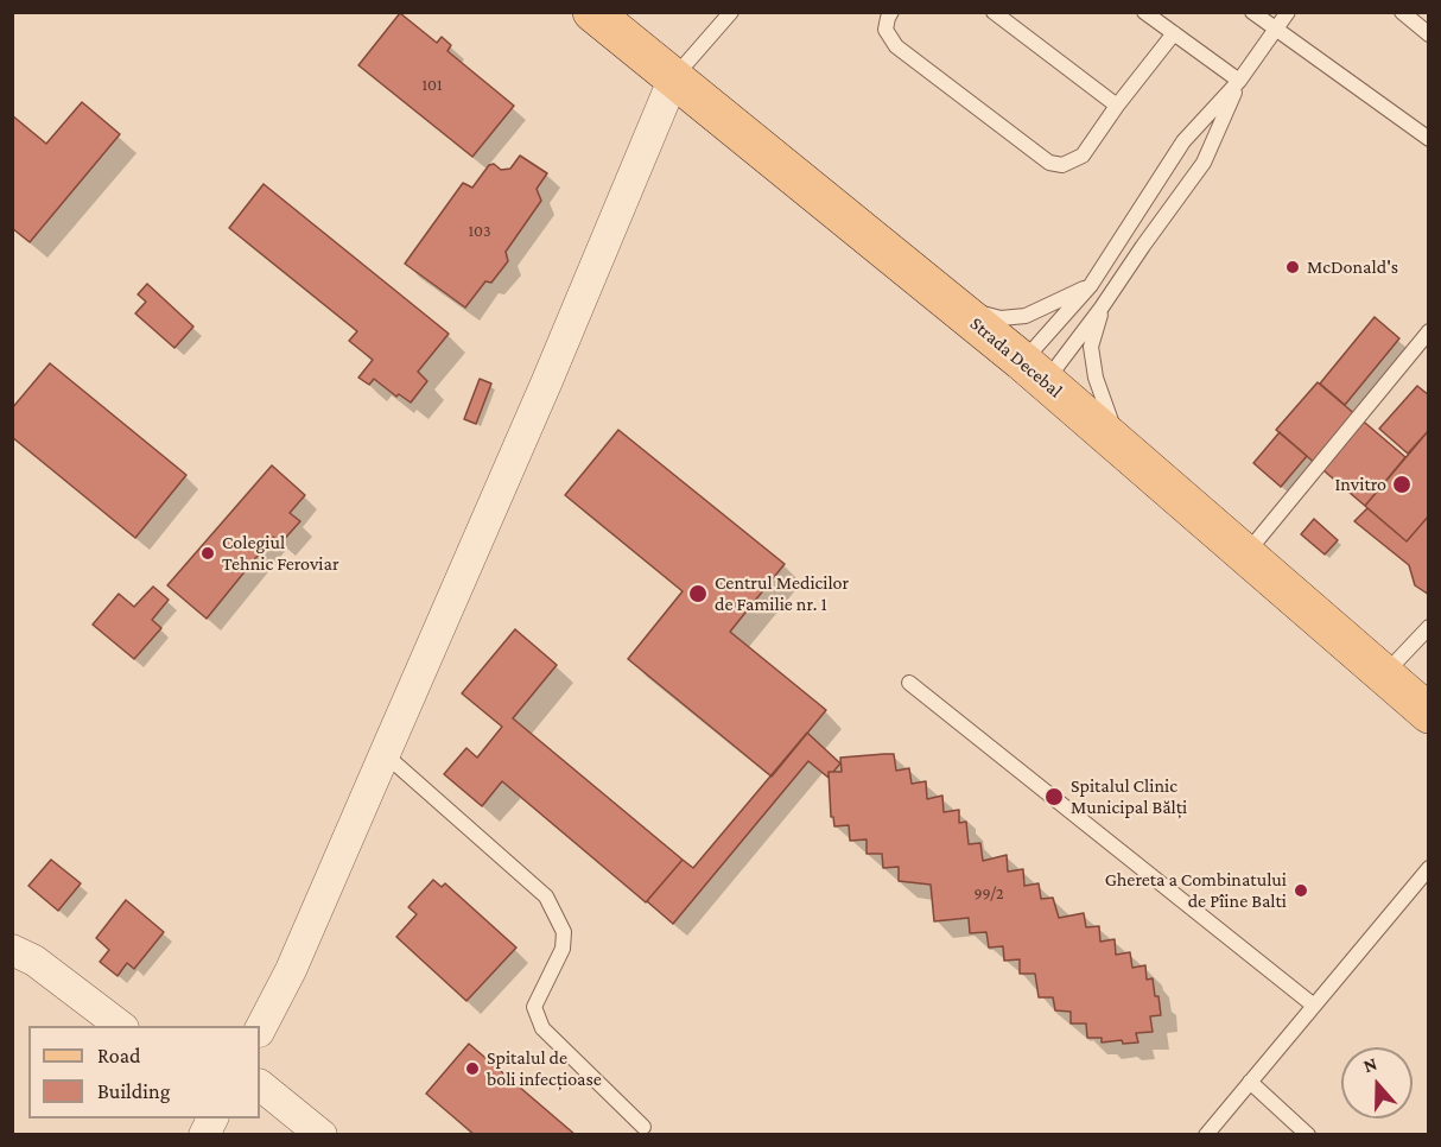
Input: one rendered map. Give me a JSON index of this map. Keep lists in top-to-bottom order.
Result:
{
  "streets": {
    "main road": ["Strada Decebal"]
  },
  "places": [
    "McDonald's",
    "Invitro",
    "Colegiul Tehnic Feroviar",
    "Centrul Medicilor de Familie nr. 1",
    "Spitalul Clinic Municipal Bălți",
    "Ghereta a Combinatului de Pîine Balti",
    "Spitalul de boli infecțioase"
  ],
  "house_numbers": ["101", "103", "99/2"],
  "legend": ["Road", "Building"],
  "north": "top"
}
